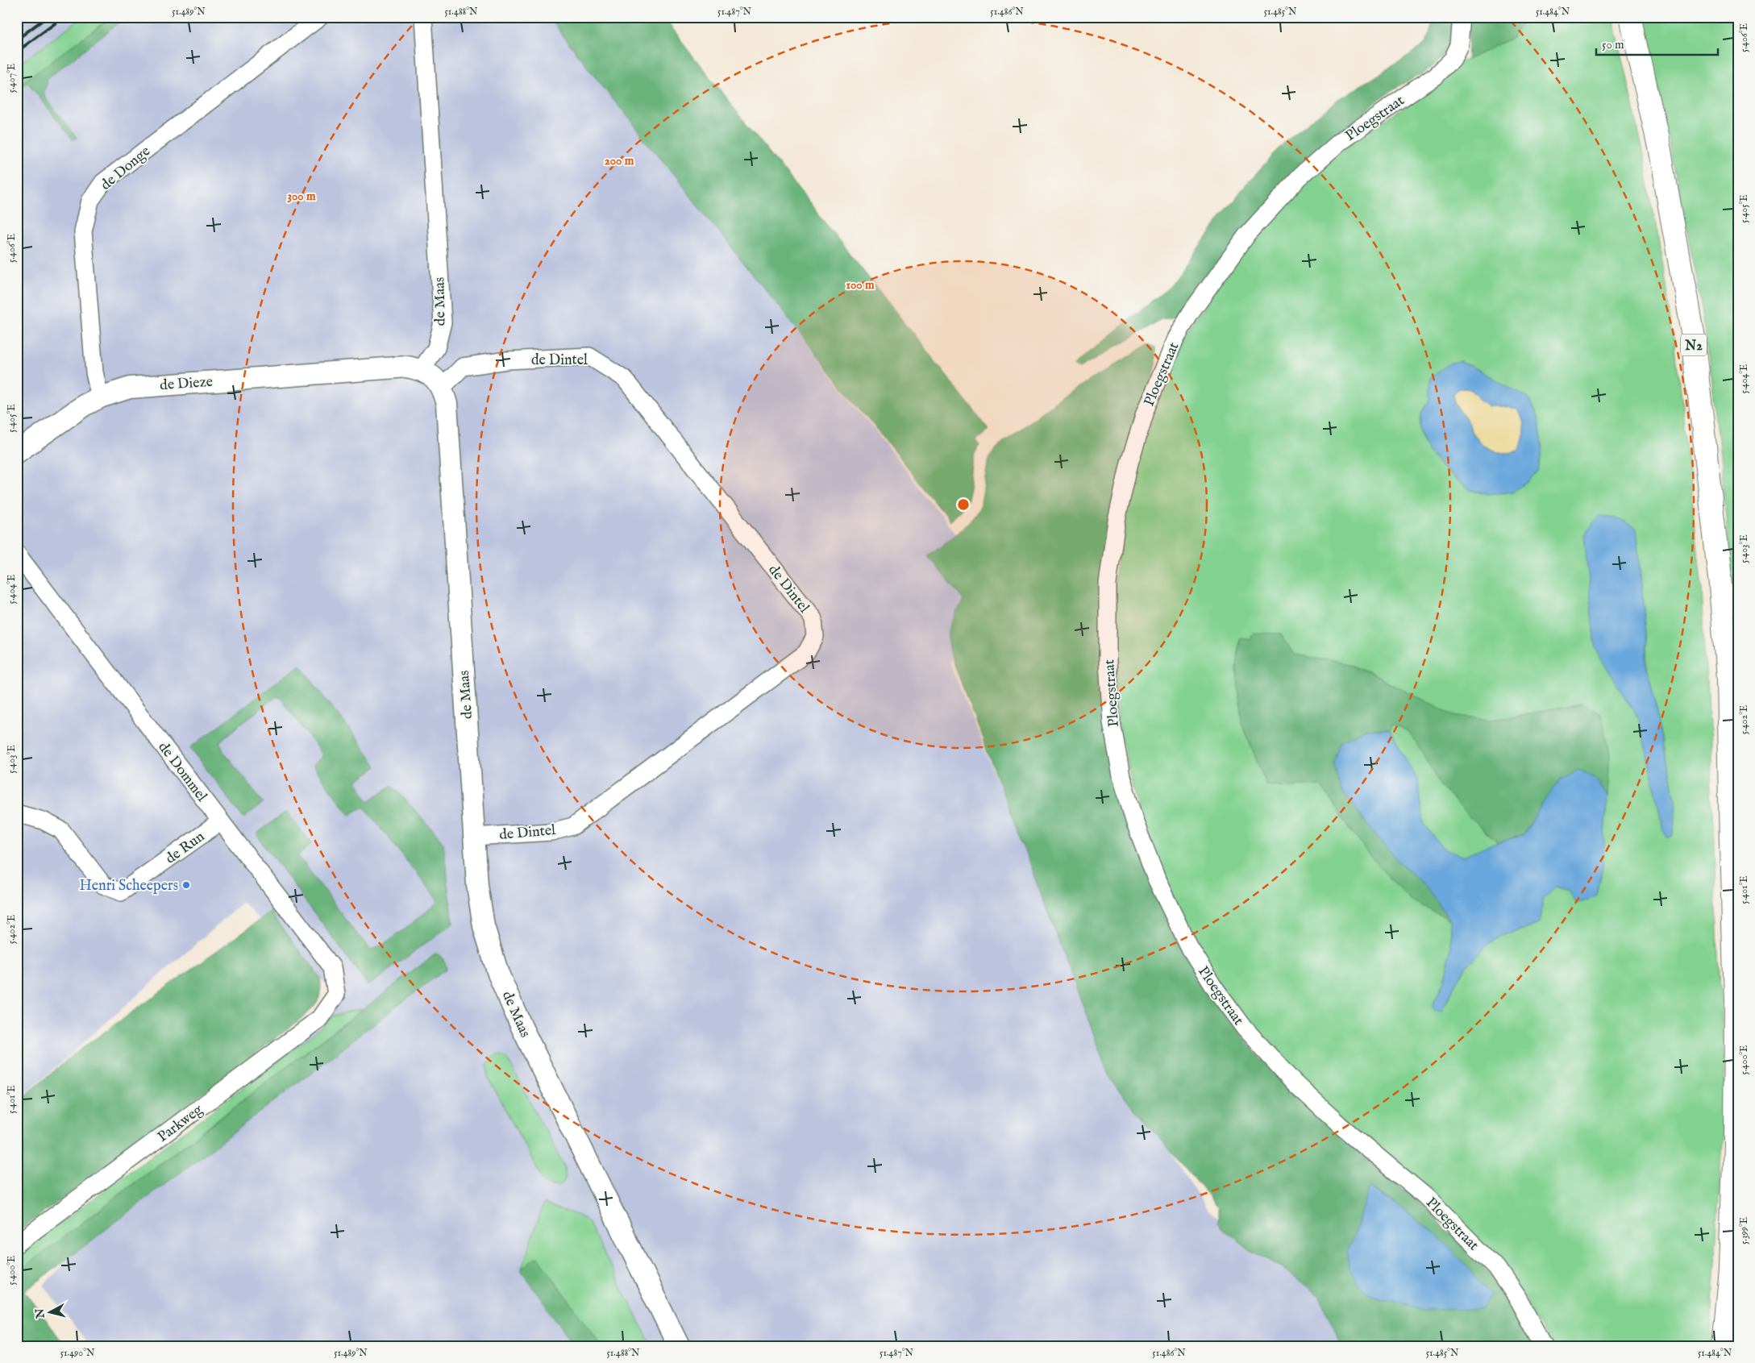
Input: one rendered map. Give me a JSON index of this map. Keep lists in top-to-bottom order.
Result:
{
  "streets": {
    "highway": ["N2"],
    "street": [
      "Ploegstraat",
      "de Donge",
      "de Maas",
      "de Dintel",
      "de Dieze",
      "de Dommel",
      "de Run",
      "Parkweg"
    ]
  },
  "crossings": [
    ["de Donge", "de Dieze"],
    ["de Maas", "de Dintel"],
    ["de Maas", "de Dieze"],
    ["de Dommel", "de Run"],
    ["de Dommel", "Parkweg"]
  ],
  "places": ["Henri Scheepers"],
  "scale_bar": "50 m",
  "north": "left",
  "coordinates": [
    "51.489°N",
    "51.488°N",
    "51.487°N",
    "51.486°N",
    "51.485°N",
    "51.484°N",
    "5.406°E",
    "5.407°E",
    "5.405°E",
    "5.404°E",
    "5.403°E",
    "5.402°E",
    "5.401°E",
    "5.400°E",
    "5.399°E",
    "51.490°N"
  ],
  "rings": ["200 m", "300 m", "100 m"]
}
